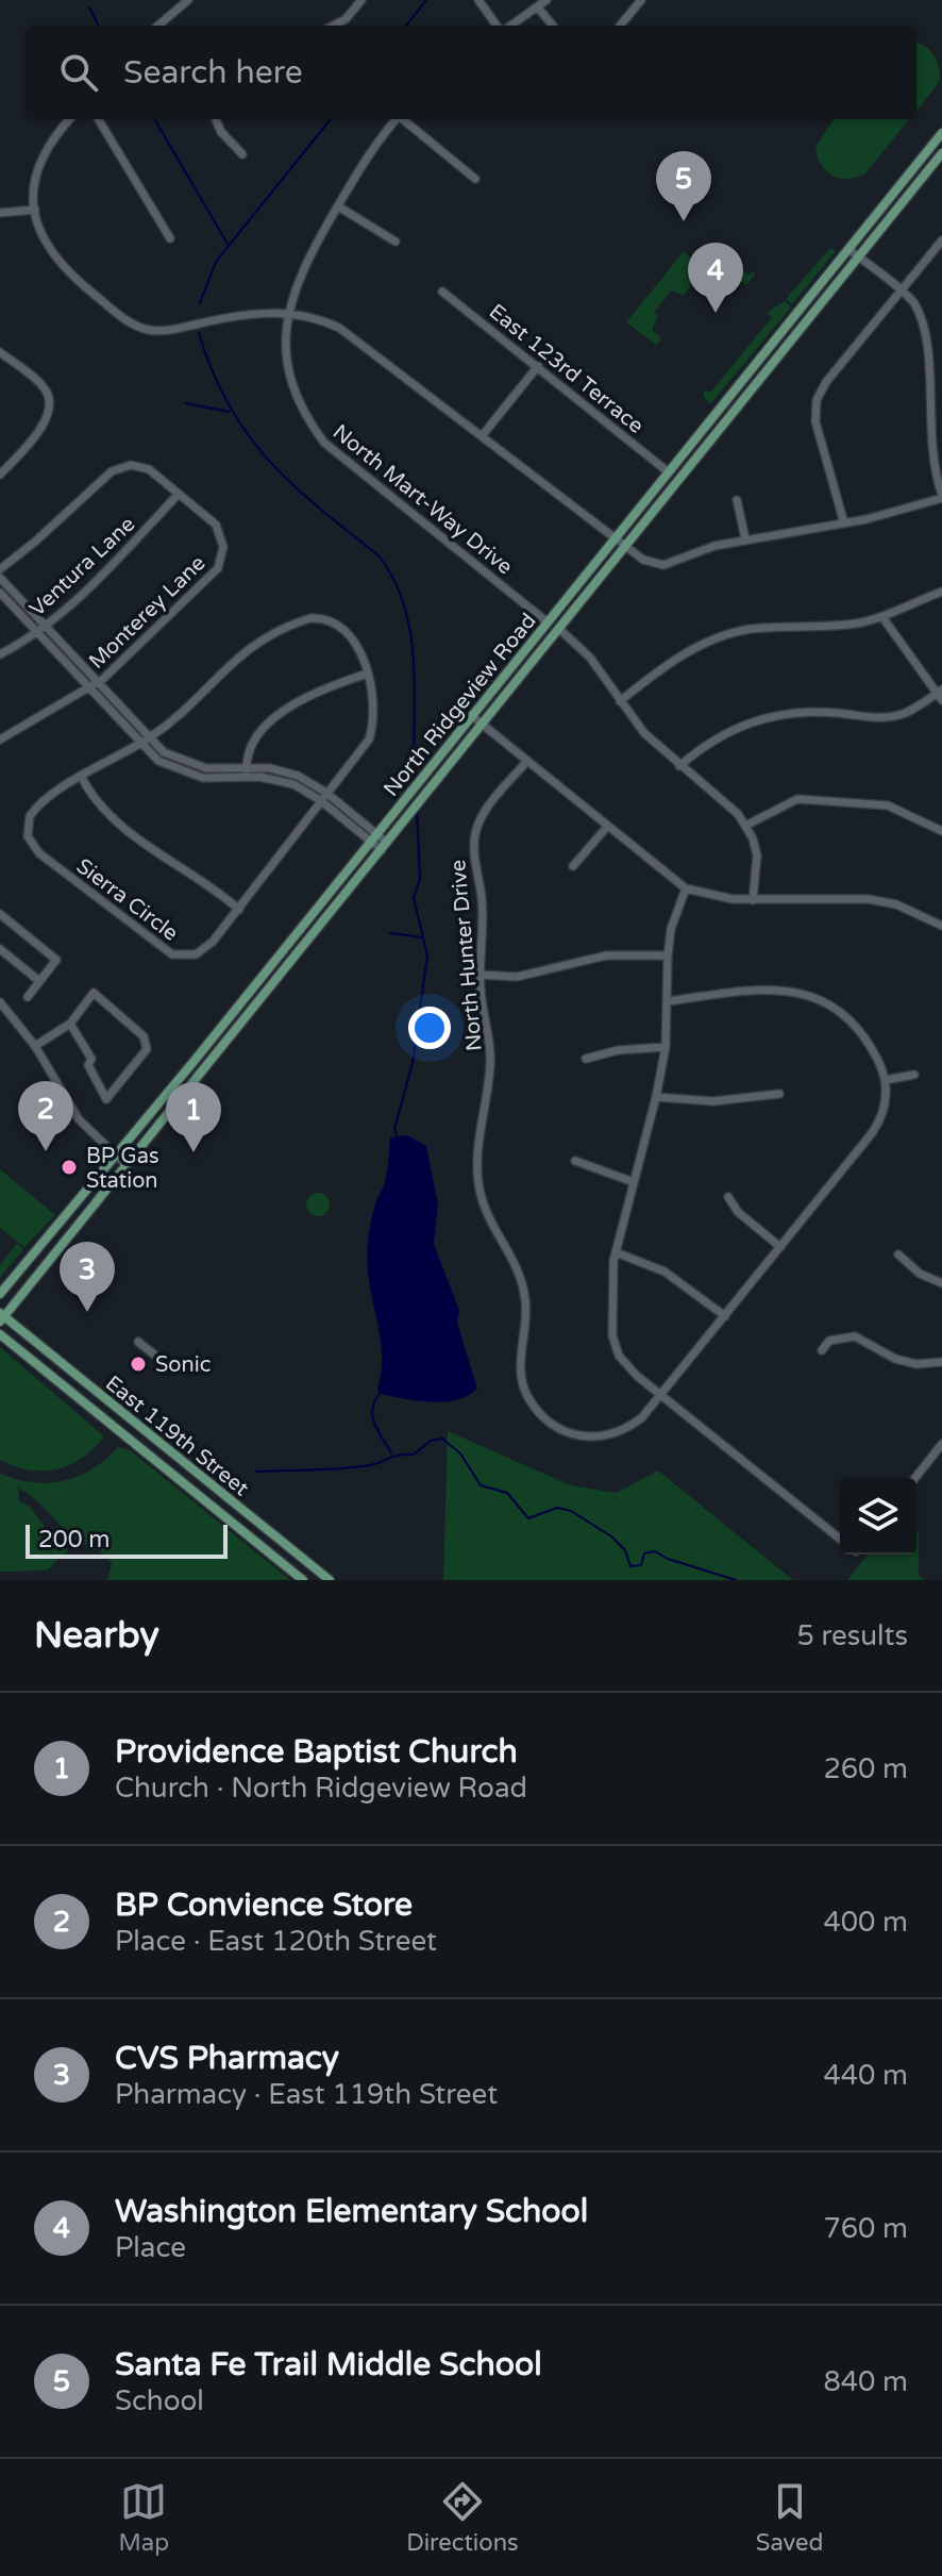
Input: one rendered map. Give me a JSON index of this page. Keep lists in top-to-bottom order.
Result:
{
  "streets": {
    "main road": ["North Ridgeview Road", "East 119th Street"],
    "street": [
      "East 123rd Terrace",
      "North Mart-Way Drive",
      "Ventura Lane",
      "Monterey Lane",
      "Sierra Circle",
      "North Hunter Drive"
    ]
  },
  "crossings": [
    ["East 123rd Terrace", "North Ridgeview Road"],
    ["North Mart-Way Drive", "North Ridgeview Road"],
    ["Ventura Lane", "Monterey Lane"],
    ["North Ridgeview Road", "East 119th Street"]
  ],
  "places": ["BP Gas Station", "Sonic"],
  "scale_bar": "200 m",
  "page": {
    "search": "Search here",
    "pins": [
      "5",
      "4",
      "2",
      "1",
      "3"
    ],
    "scale": "200 m",
    "heading": ["Nearby", "5 results"],
    "list": [
      {
        "mark": "1",
        "name": "Providence Baptist Church",
        "note": "Church · North Ridgeview Road",
        "value": "260 m"
      },
      {
        "mark": "2",
        "name": "BP Convience Store",
        "note": "Place · East 120th Street",
        "value": "400 m"
      },
      {
        "mark": "3",
        "name": "CVS Pharmacy",
        "note": "Pharmacy · East 119th Street",
        "value": "440 m"
      },
      {
        "mark": "4",
        "name": "Washington Elementary School",
        "note": "Place",
        "value": "760 m"
      },
      {
        "mark": "5",
        "name": "Santa Fe Trail Middle School",
        "note": "School",
        "value": "840 m"
      }
    ],
    "nav": ["Map", "Directions", "Saved"]
  }
}
